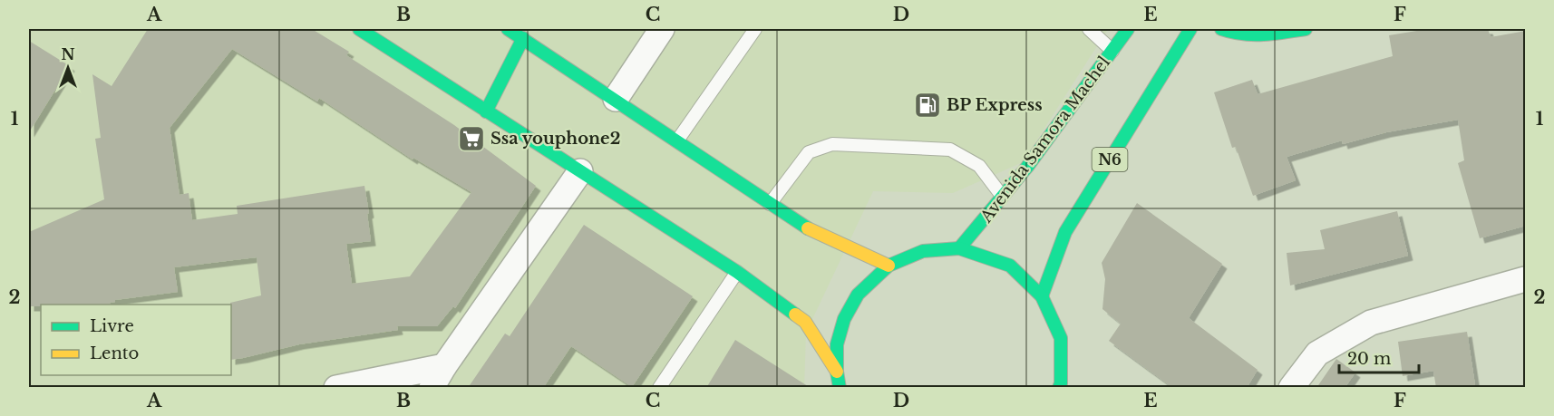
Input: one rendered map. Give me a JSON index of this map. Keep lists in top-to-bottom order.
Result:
{
  "streets": {
    "main road": ["Avenida Samora Machel", "N6"]
  },
  "places": {
    "fuel station": ["BP Express"],
    "supermarket": ["Ssa youphone2"]
  },
  "legend": ["Livre", "Lento"],
  "scale_bar": "20 m",
  "north": "top",
  "grid": {
    "columns": [
      "A",
      "B",
      "C",
      "D",
      "E",
      "F"
    ],
    "rows": ["1", "2"]
  }
}
